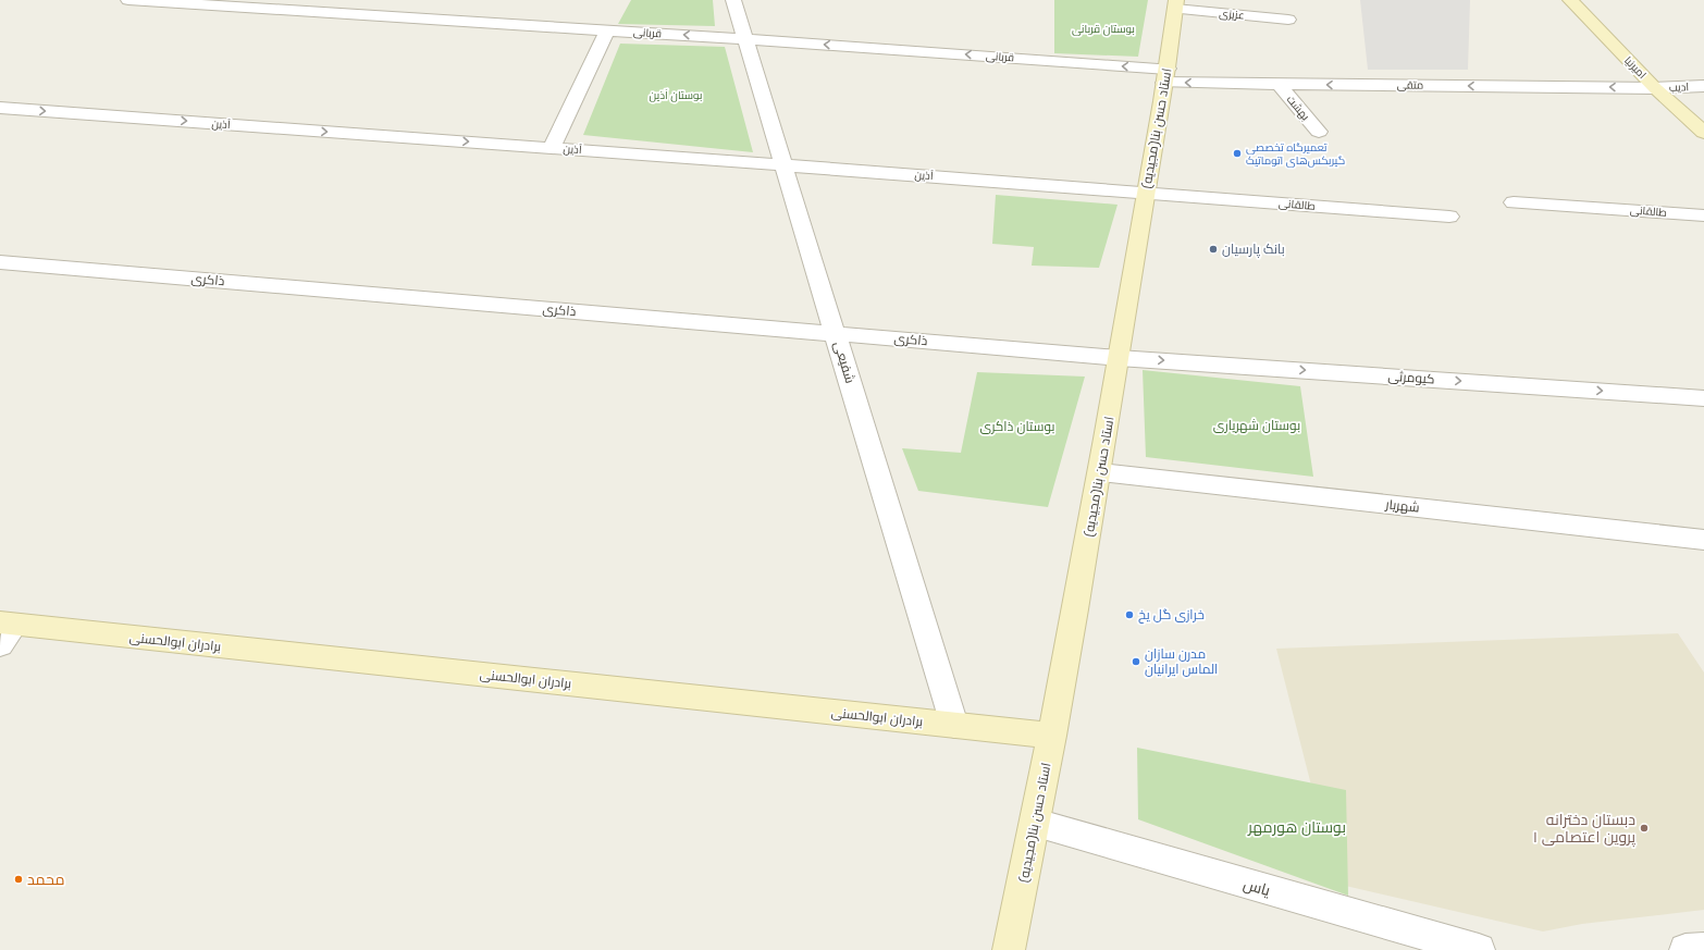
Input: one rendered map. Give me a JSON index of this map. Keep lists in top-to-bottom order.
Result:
{
  "streets": {
    "main road": ["امیرنیا", "استاد حسن بنا(مجیدیه)", "برادران ابوالحسنی"],
    "street": [
      "عزیزی",
      "قربانی",
      "متقی",
      "ادیب",
      "بهشت",
      "آذین",
      "طالقانی",
      "ذاکری",
      "شفیعی",
      "کیومرثی",
      "شهریار",
      "یاس"
    ]
  },
  "crossings": [
    ["عزیزی", "استاد حسن بنا(مجیدیه)"],
    ["قربانی", "متقی"],
    ["قربانی", "استاد حسن بنا(مجیدیه)"],
    ["قربانی", "شفیعی"],
    ["امیرنیا", "متقی"],
    ["امیرنیا", "ادیب"],
    ["متقی", "ادیب"],
    ["متقی", "بهشت"],
    ["متقی", "استاد حسن بنا(مجیدیه)"],
    ["آذین", "استاد حسن بنا(مجیدیه)"],
    ["آذین", "طالقانی"],
    ["آذین", "شفیعی"],
    ["استاد حسن بنا(مجیدیه)", "طالقانی"],
    ["استاد حسن بنا(مجیدیه)", "ذاکری"],
    ["استاد حسن بنا(مجیدیه)", "کیومرثی"],
    ["استاد حسن بنا(مجیدیه)", "شهریار"],
    ["استاد حسن بنا(مجیدیه)", "برادران ابوالحسنی"],
    ["استاد حسن بنا(مجیدیه)", "یاس"],
    ["ذاکری", "شفیعی"],
    ["ذاکری", "کیومرثی"],
    ["شفیعی", "برادران ابوالحسنی"]
  ],
  "one_way": [
    "قربانی",
    "متقی",
    "آذین",
    "کیومرثی"
  ],
  "parks": [
    "بوستان قربانی",
    "بوستان آذین",
    "بوستان شهریاری",
    "بوستان ذاکری",
    "بوستان هورمهر"
  ],
  "places": [
    "تعمیرگاه تخصصی گیربکس‌های اتوماتیک",
    "بانک پارسیان",
    "خرازی گل یخ",
    "مدرن سازان الماس ایرانیان",
    "دبستان دخترانه پروین اعتصامی ۱",
    "محمد"
  ]
}
